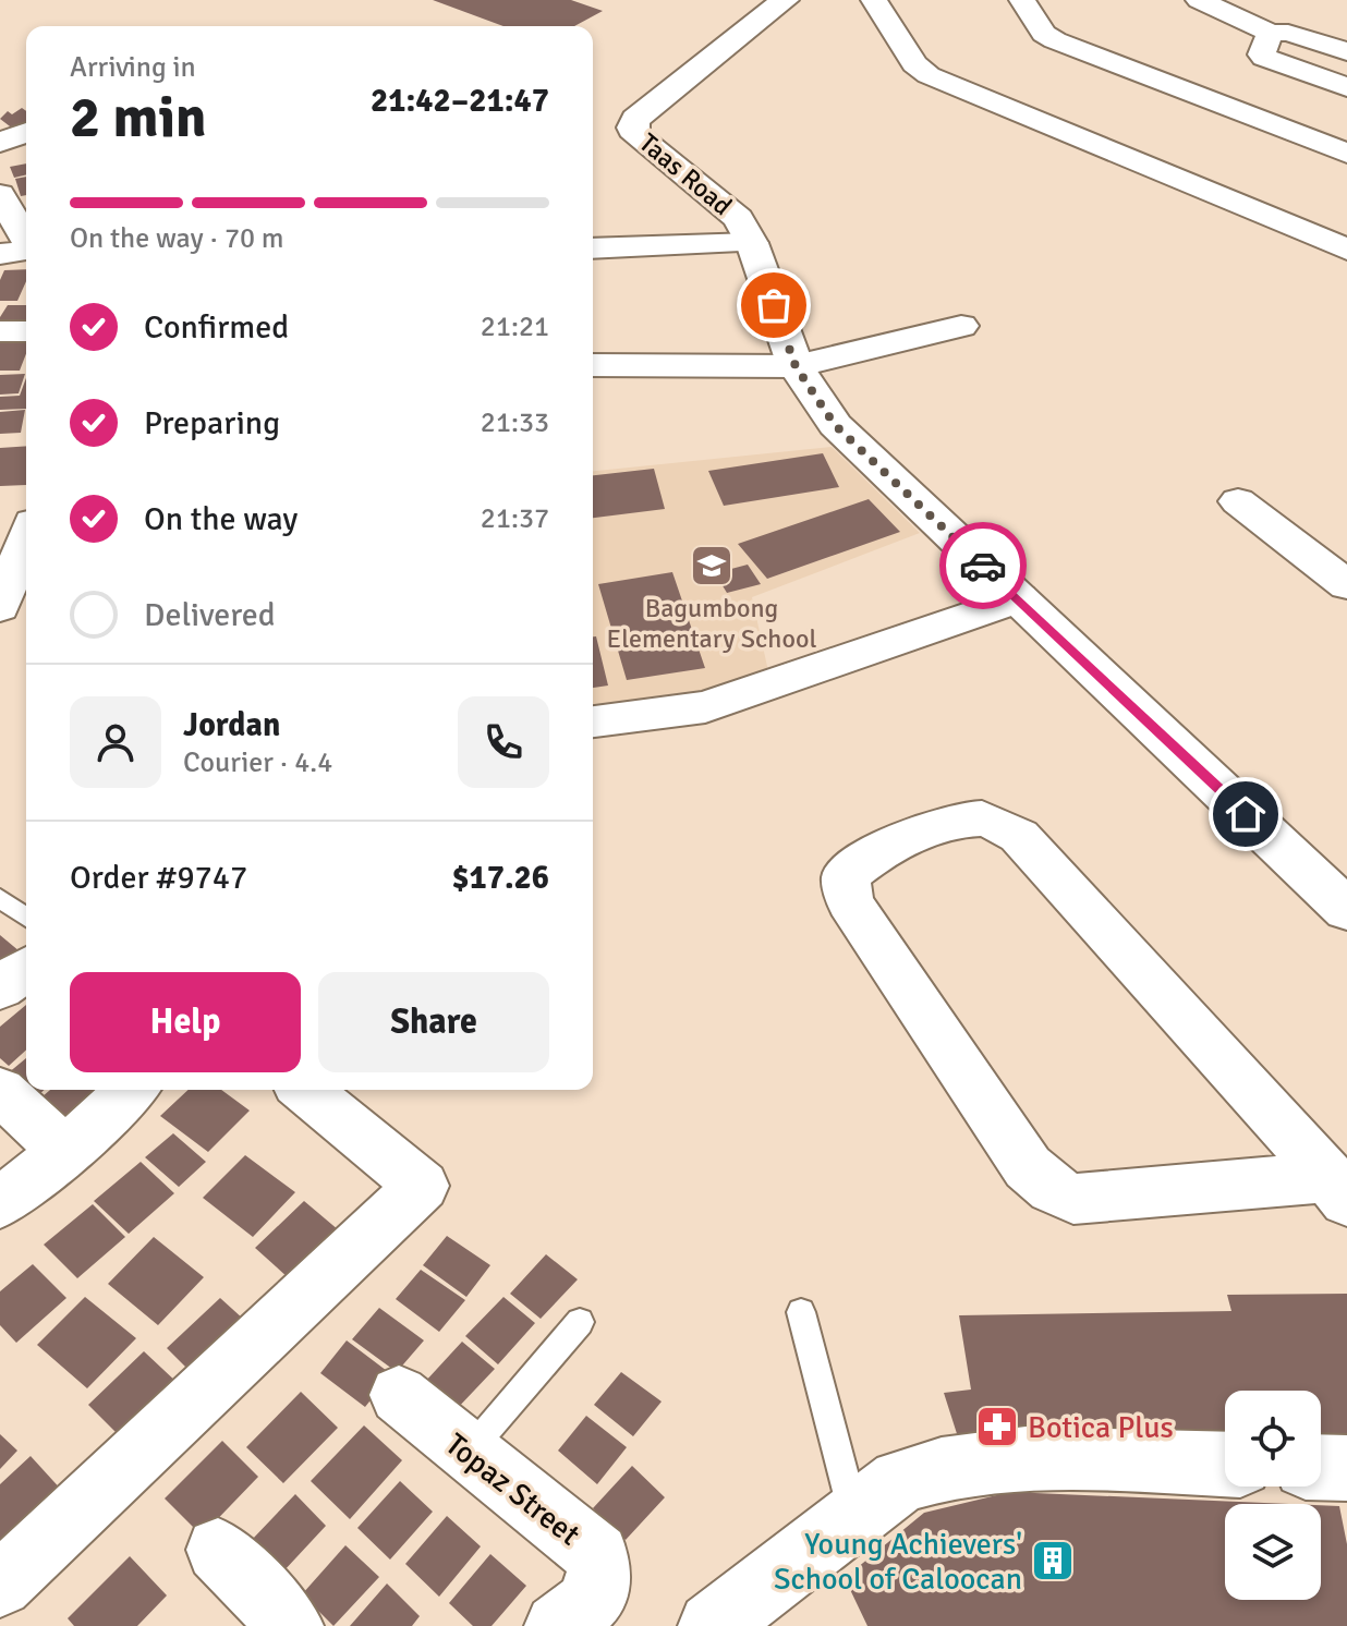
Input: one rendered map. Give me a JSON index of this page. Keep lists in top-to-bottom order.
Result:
{
  "streets": {
    "street": ["Taas Road", "Topaz Street"]
  },
  "places": {
    "school or university": ["Bagumbong Elementary School"],
    "pharmacy": ["Botica Plus"],
    "building": ["Young Achievers' School of Caloocan"]
  },
  "page": {
    "heading": ["2 min", "Arriving in", "21:42–21:47"],
    "panel": [
      "Jordan",
      "Courier · 4.4",
      "Order #9747",
      "$17.26"
    ],
    "bar": "On the way · 70 m",
    "list": [
      ["Confirmed", "21:21"],
      ["Preparing", "21:33"],
      ["On the way", "21:37"],
      "Delivered"
    ],
    "buttons": ["Help", "Share"]
  }
}
